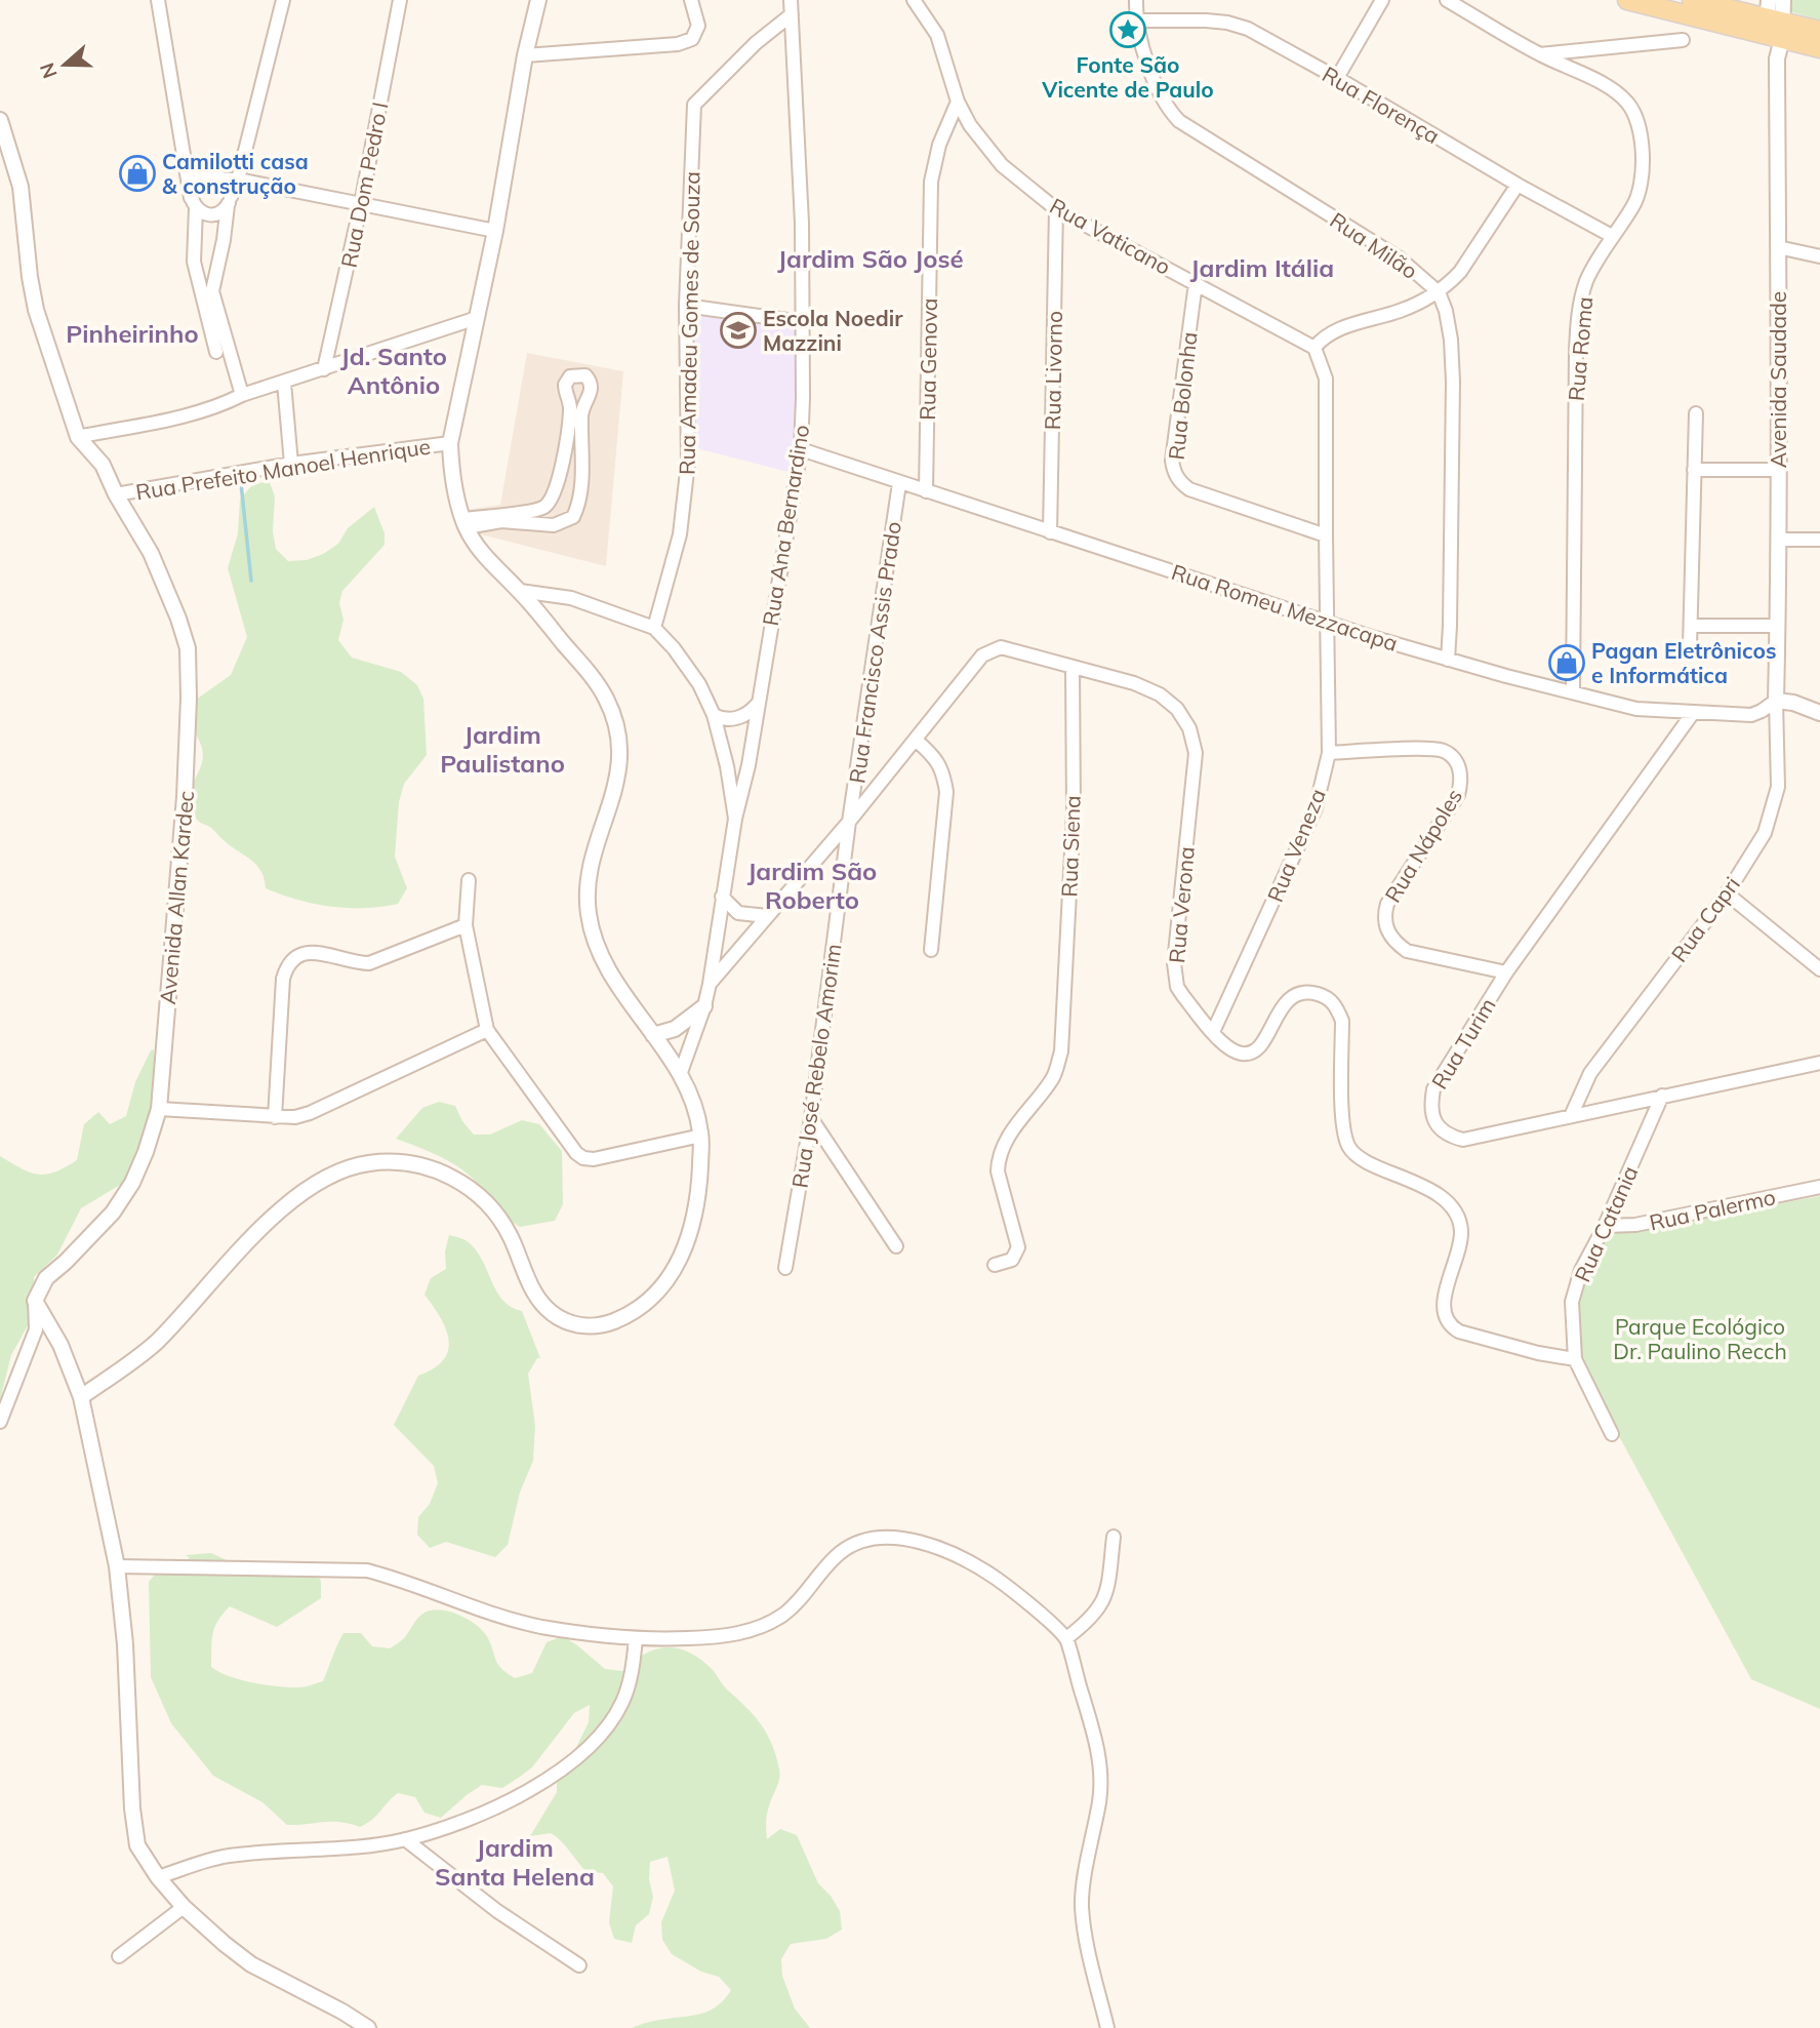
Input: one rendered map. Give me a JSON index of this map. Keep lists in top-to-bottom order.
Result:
{
  "streets": {
    "street": [
      "Rua Florença",
      "Rua Dom Pedro I",
      "Rua Vaticano",
      "Rua Milão",
      "Rua Amadeu Gomes de Souza",
      "Rua Roma",
      "Rua Genova",
      "Rua Livorno",
      "Avenida Saudade",
      "Rua Bolonha",
      "Rua Prefeito Manoel Henrique",
      "Rua Ana Bernardino",
      "Rua Romeu Mezzacapa",
      "Rua Francisco Assis Prado",
      "Rua Veneza",
      "Rua Nápoles",
      "Rua Siena",
      "Avenida Allan Kardec",
      "Rua Verona",
      "Rua Capri",
      "Rua Turim",
      "Rua José Rebelo Amorim",
      "Rua Palermo",
      "Rua Catania"
    ]
  },
  "crossings": [
    ["Rua Florença", "Rua Milão"],
    ["Rua Florença", "Rua Roma"],
    ["Rua Vaticano", "Rua Genova"],
    ["Rua Vaticano", "Rua Livorno"],
    ["Rua Vaticano", "Rua Bolonha"],
    ["Rua Vaticano", "Rua Veneza"],
    ["Rua Milão", "Rua Romeu Mezzacapa"],
    ["Rua Amadeu Gomes de Souza", "Rua Ana Bernardino"],
    ["Rua Roma", "Rua Romeu Mezzacapa"],
    ["Rua Genova", "Rua Romeu Mezzacapa"],
    ["Rua Livorno", "Rua Romeu Mezzacapa"],
    ["Avenida Saudade", "Rua Romeu Mezzacapa"],
    ["Avenida Saudade", "Rua Capri"],
    ["Rua Bolonha", "Rua Veneza"],
    ["Rua Prefeito Manoel Henrique", "Avenida Allan Kardec"],
    ["Rua Ana Bernardino", "Rua Romeu Mezzacapa"],
    ["Rua Romeu Mezzacapa", "Rua Francisco Assis Prado"],
    ["Rua Romeu Mezzacapa", "Rua Veneza"],
    ["Rua Romeu Mezzacapa", "Rua Capri"],
    ["Rua Romeu Mezzacapa", "Rua Turim"],
    ["Rua Francisco Assis Prado", "Rua José Rebelo Amorim"],
    ["Rua Veneza", "Rua Nápoles"],
    ["Rua Veneza", "Rua Verona"],
    ["Rua Nápoles", "Rua Turim"],
    ["Rua Siena", "Rua Verona"],
    ["Rua Verona", "Rua Catania"],
    ["Rua Capri", "Rua Turim"],
    ["Rua Turim", "Rua Catania"],
    ["Rua Palermo", "Rua Catania"]
  ],
  "districts": [
    "Jardim São José",
    "Jardim Itália",
    "Pinheirinho",
    "Jd. Santo Antônio",
    "Jardim Paulistano",
    "Jardim São Roberto",
    "Jardim Santa Helena"
  ],
  "parks": ["Parque Ecológico Dr. Paulino Recch"],
  "places": {
    "place": ["Fonte São Vicente de Paulo"],
    "shop": ["Camilotti casa & construção", "Pagan Eletrônicos e Informática"],
    "school or university": ["Escola Noedir Mazzini"]
  },
  "north": "left"
}
